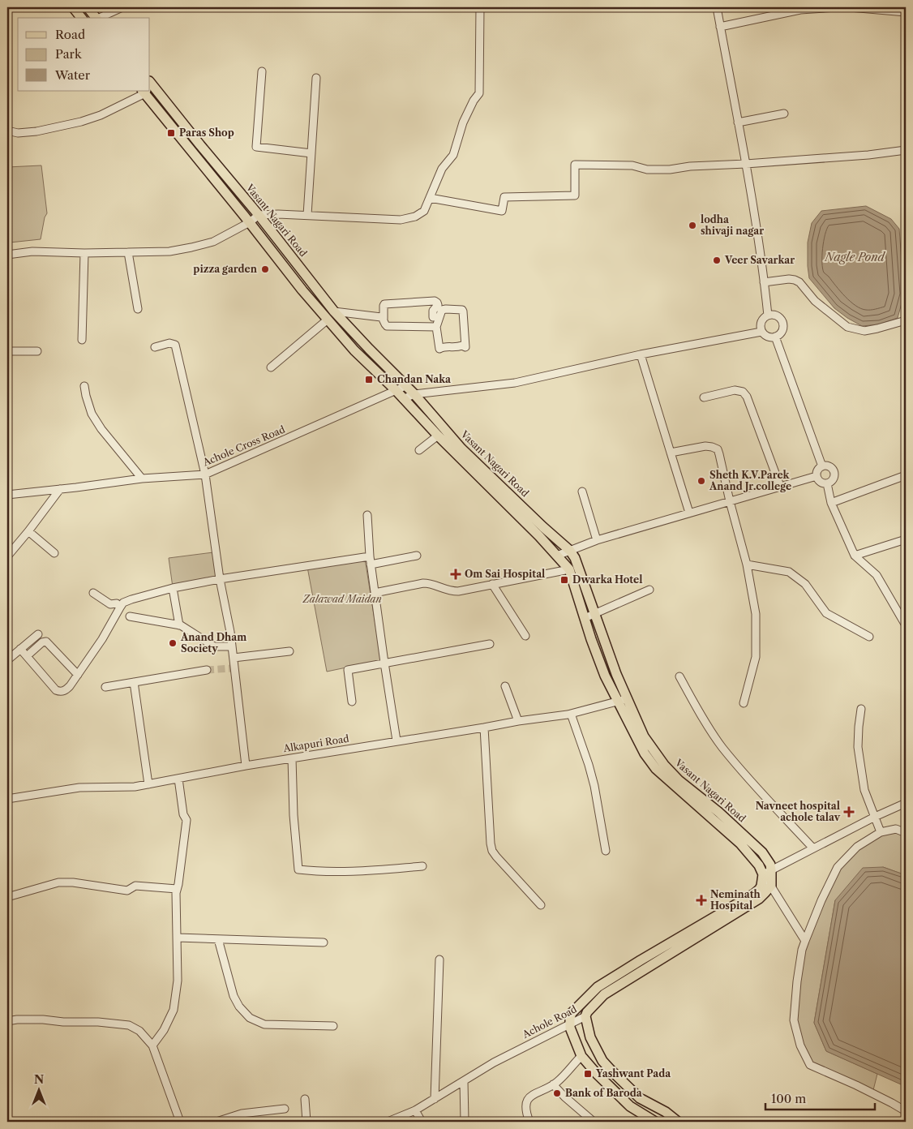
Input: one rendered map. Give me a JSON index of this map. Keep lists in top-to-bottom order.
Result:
{
  "streets": {
    "main road": ["Vasant Nagari Road", "Achole Road"],
    "street": ["Achole Cross Road", "Alkapuri Road"]
  },
  "crossings": [
    ["Vasant Nagari Road", "Achole Cross Road"],
    ["Vasant Nagari Road", "Alkapuri Road"],
    ["Vasant Nagari Road", "Achole Road"]
  ],
  "water": ["Nagle Pond"],
  "parks": ["Zalawad Maidan"],
  "places": {
    "transit": [
      "Paras Shop",
      "Chandan Naka",
      "Dwarka Hotel",
      "Yashwant Pada"
    ],
    "other": [
      "lodha shivaji nagar",
      "Veer Savarkar",
      "pizza garden",
      "Sheth K.V.Parek Anand Jr.college",
      "Anand Dham Society",
      "Bank of Baroda"
    ],
    "health": ["Om Sai Hospital", "Navneet hospital achole talav", "Neminath Hospital"]
  },
  "legend": ["Road", "Park", "Water"],
  "scale_bar": "100 m",
  "north": "top"
}
